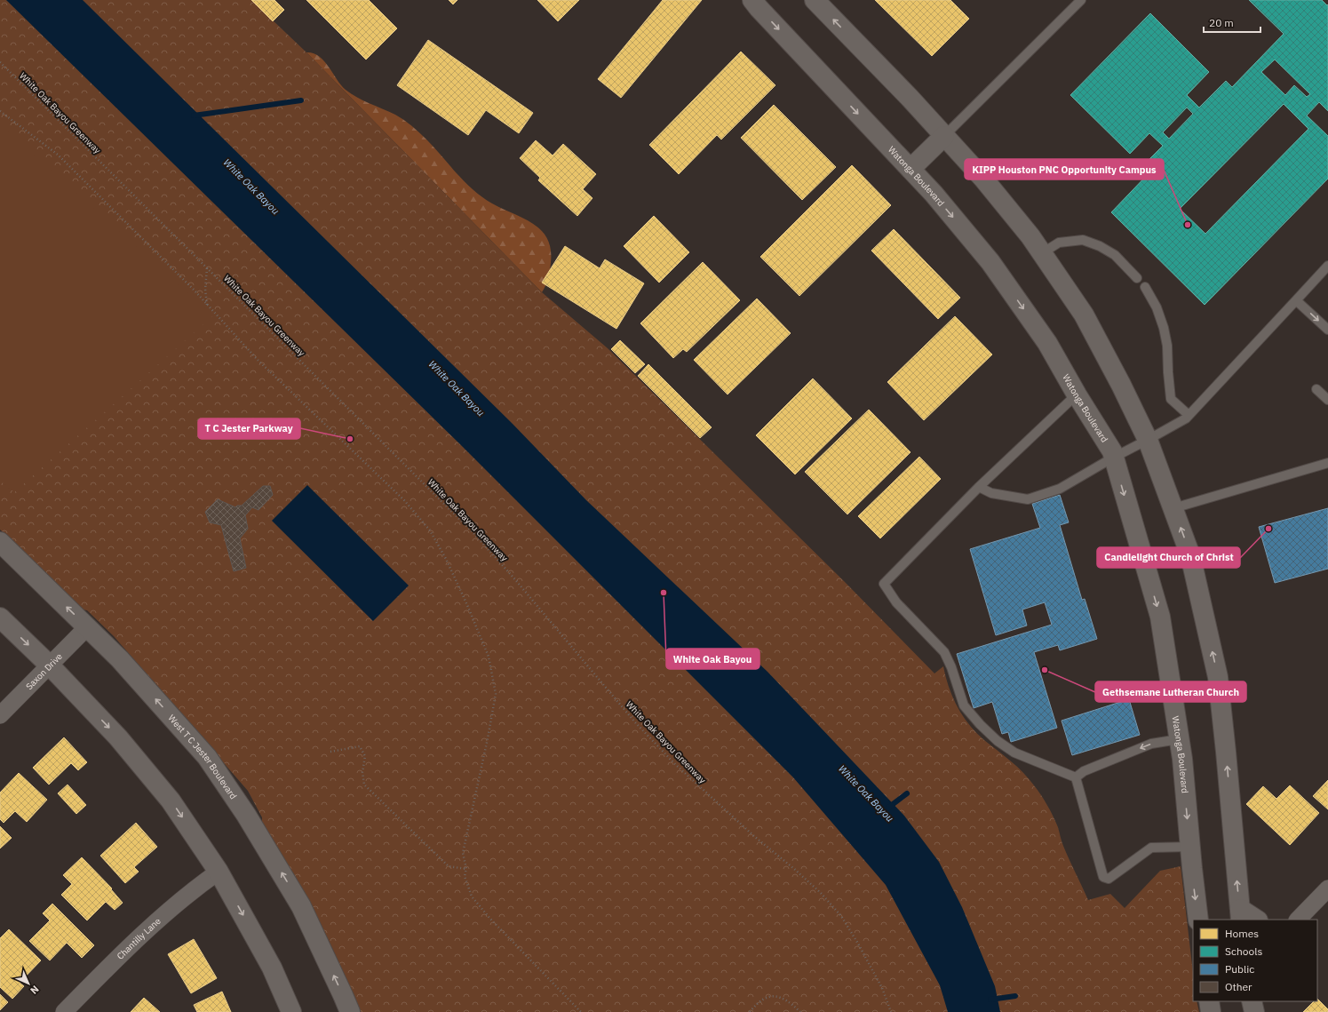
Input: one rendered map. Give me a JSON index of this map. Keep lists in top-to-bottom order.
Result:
{
  "streets": {
    "main road": ["Watonga Boulevard", "West T C Jester Boulevard"],
    "street": ["Saxon Drive", "Chantilly Lane"],
    "path": ["White Oak Bayou Greenway"]
  },
  "crossings": [
    ["Saxon Drive", "West T C Jester Boulevard"]
  ],
  "water": ["White Oak Bayou"],
  "places": [
    "KIPP Houston PNC Opportunity Campus",
    "T C Jester Parkway",
    "Candlelight Church of Christ",
    "White Oak Bayou",
    "Gethsemane Lutheran Church"
  ],
  "legend": [
    "Homes",
    "Schools",
    "Public",
    "Other"
  ],
  "scale_bar": "20 m",
  "north": "bottom right"
}
